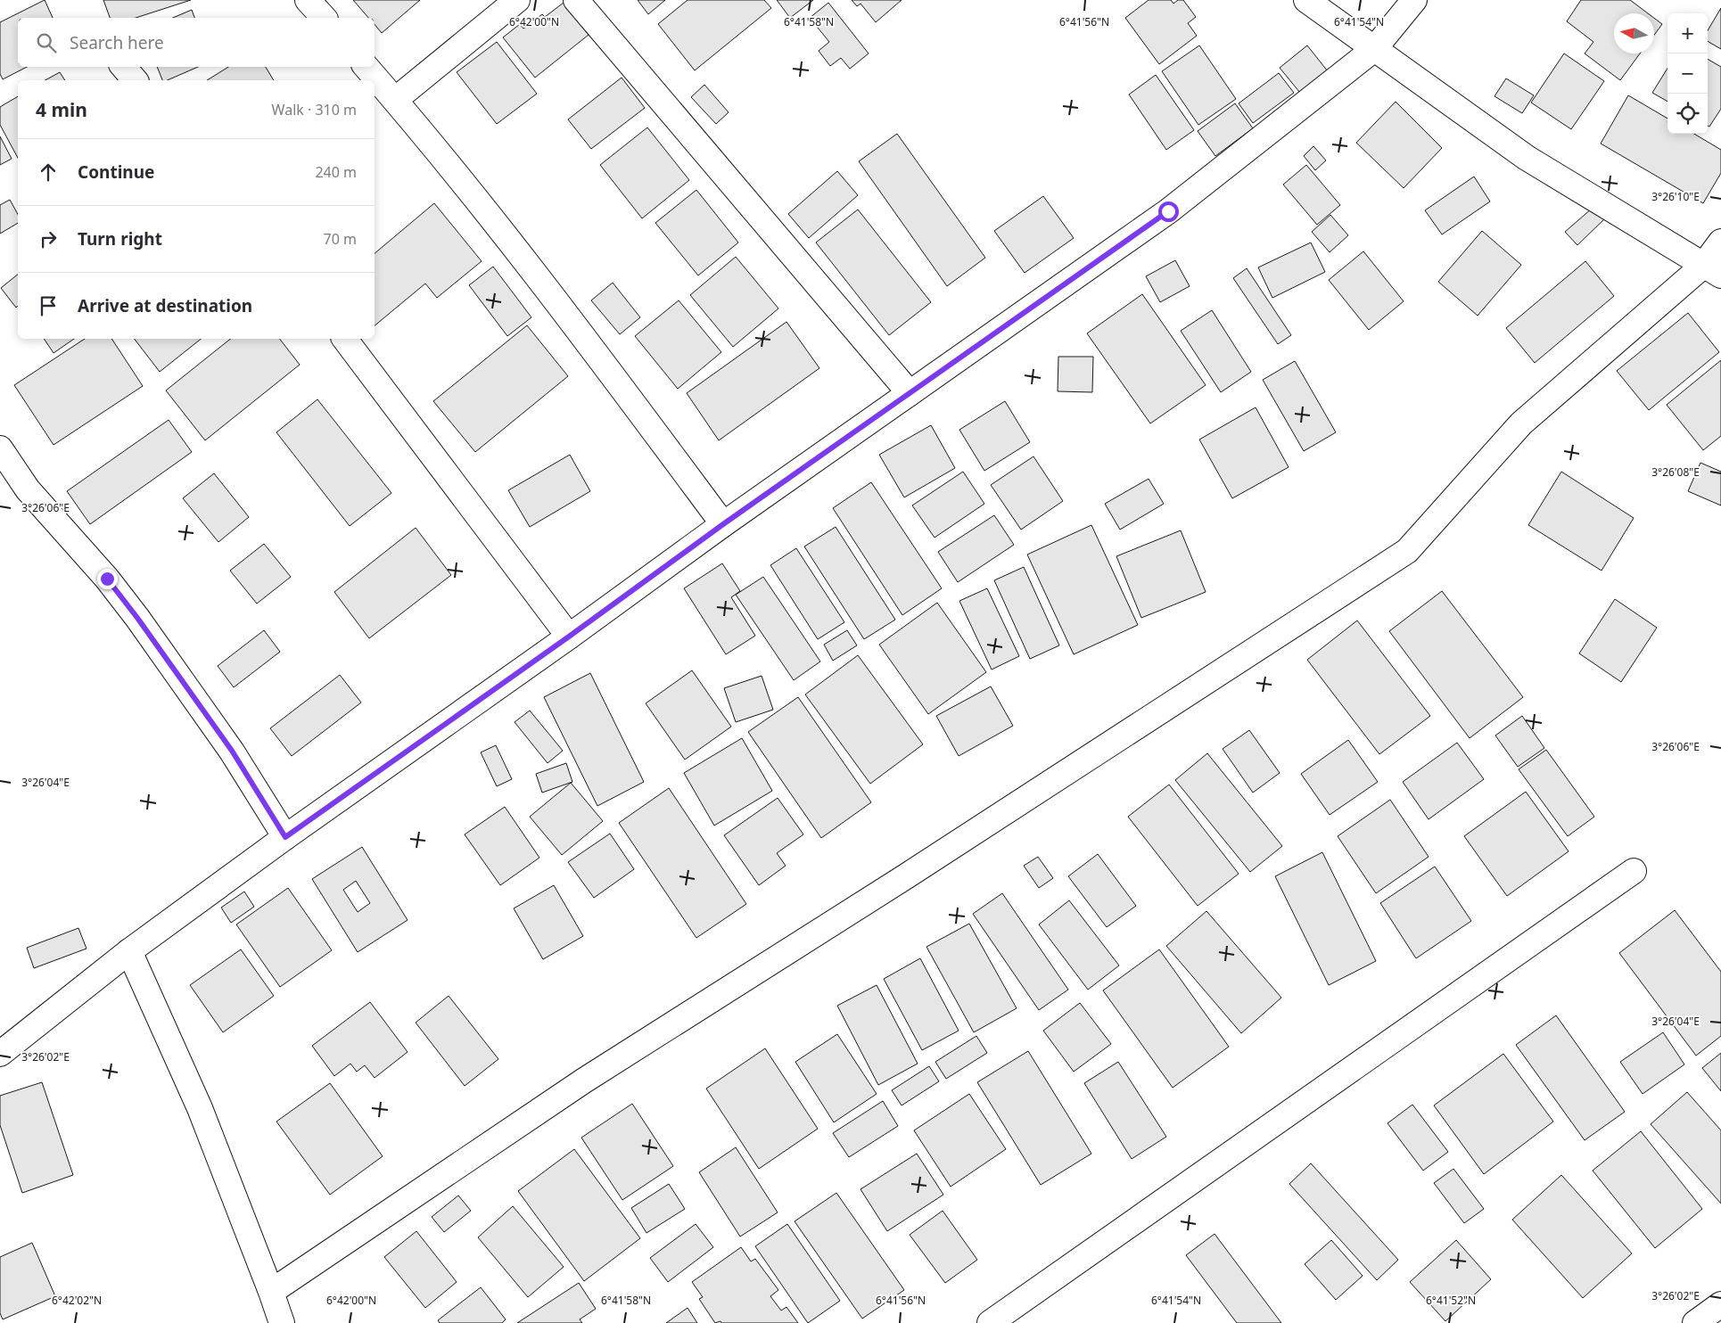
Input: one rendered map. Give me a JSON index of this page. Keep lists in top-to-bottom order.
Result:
{
  "north": "left",
  "page": {
    "map_buttons": ["+", "−"],
    "search": "Search here",
    "heading": ["4 min", "Walk · 310 m"],
    "list": [
      ["Continue", "240 m"],
      ["Turn right", "70 m"],
      "Arrive at destination"
    ]
  },
  "coordinates": [
    "6°42'00\"N",
    "6°41'58\"N",
    "6°41'56\"N",
    "6°41'54\"N",
    "3°26'10\"E",
    "3°26'08\"E",
    "3°26'06\"E",
    "3°26'04\"E",
    "3°26'02\"E",
    "6°42'02\"N",
    "6°41'52\"N"
  ]
}
